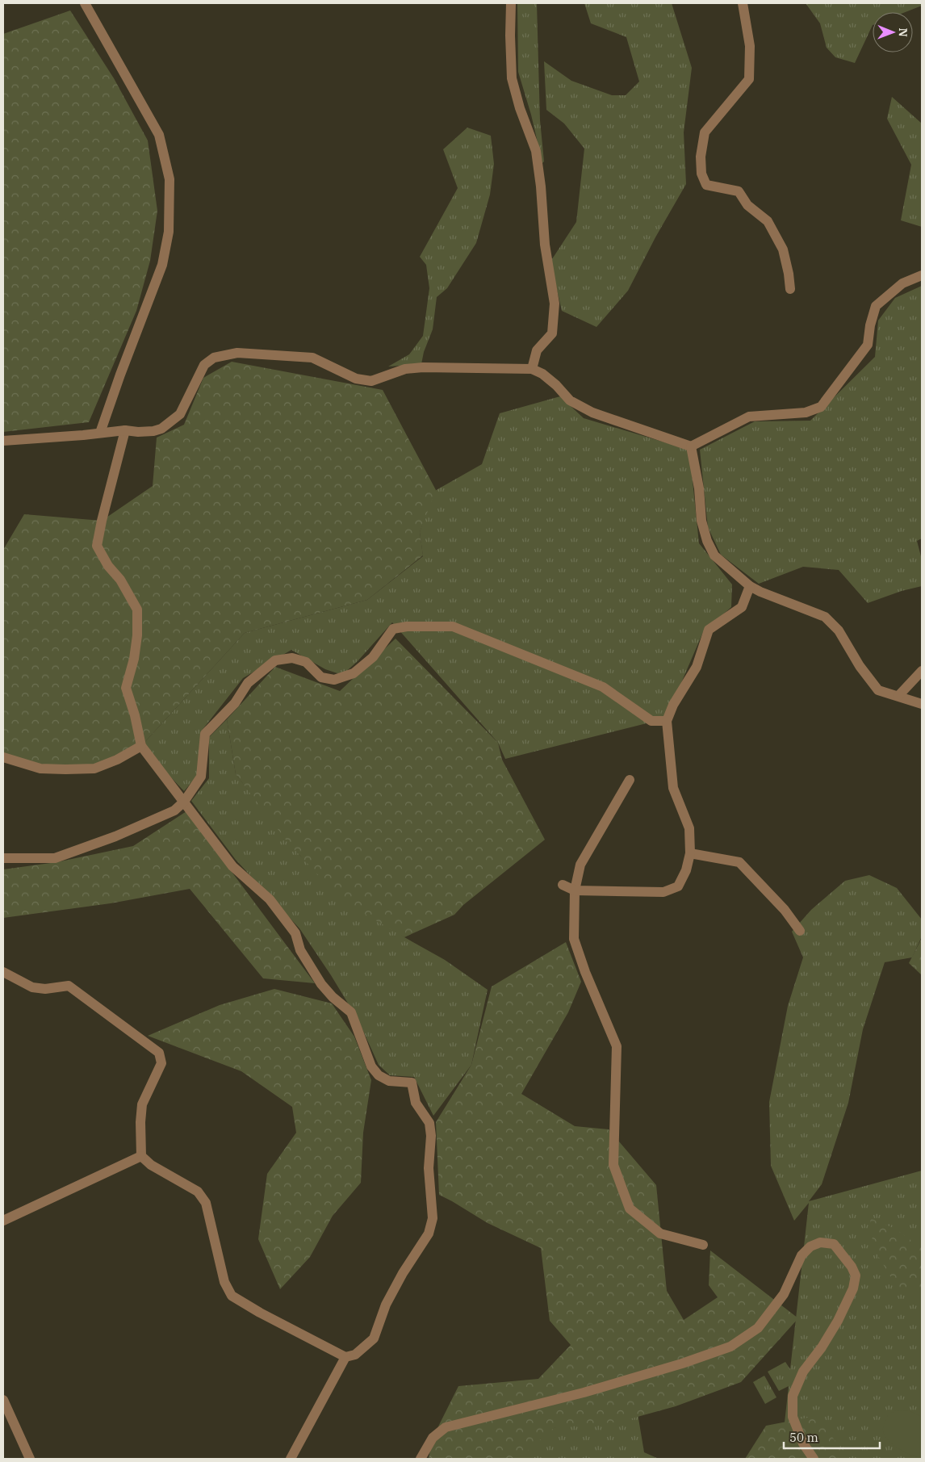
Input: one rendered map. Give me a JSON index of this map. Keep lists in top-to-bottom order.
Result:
{
  "scale_bar": "50 m",
  "north": "right"
}
